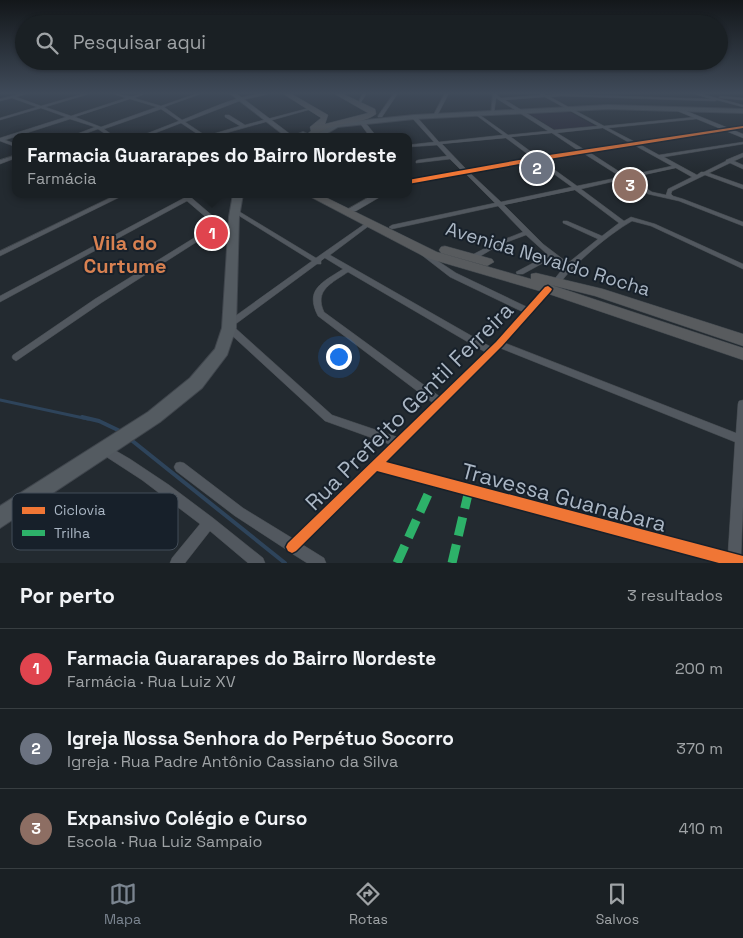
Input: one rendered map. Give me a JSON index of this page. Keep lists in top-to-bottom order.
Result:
{
  "streets": {
    "highway": ["Avenida Nevaldo Rocha"],
    "street": ["Rua Prefeito Gentil Ferreira", "Travessa Guanabara"]
  },
  "crossings": [
    ["Avenida Nevaldo Rocha", "Rua Prefeito Gentil Ferreira"],
    ["Rua Prefeito Gentil Ferreira", "Travessa Guanabara"]
  ],
  "districts": ["Vila do Curtume"],
  "legend": ["Ciclovia", "Trilha"],
  "page": {
    "search": "Pesquisar aqui",
    "popup": ["Farmacia Guararapes do Bairro Nordeste", "Farmácia"],
    "pins": ["2", "3", "1"],
    "heading": ["Por perto", "3 resultados"],
    "list": [
      {
        "mark": "1",
        "name": "Farmacia Guararapes do Bairro Nordeste",
        "note": "Farmácia · Rua Luiz XV",
        "value": "200 m"
      },
      {
        "mark": "2",
        "name": "Igreja Nossa Senhora do Perpétuo Socorro",
        "note": "Igreja · Rua Padre Antônio Cassiano da Silva",
        "value": "370 m"
      },
      {
        "mark": "3",
        "name": "Expansivo Colégio e Curso",
        "note": "Escola · Rua Luiz Sampaio",
        "value": "410 m"
      }
    ],
    "nav": ["Mapa", "Rotas", "Salvos"]
  }
}
